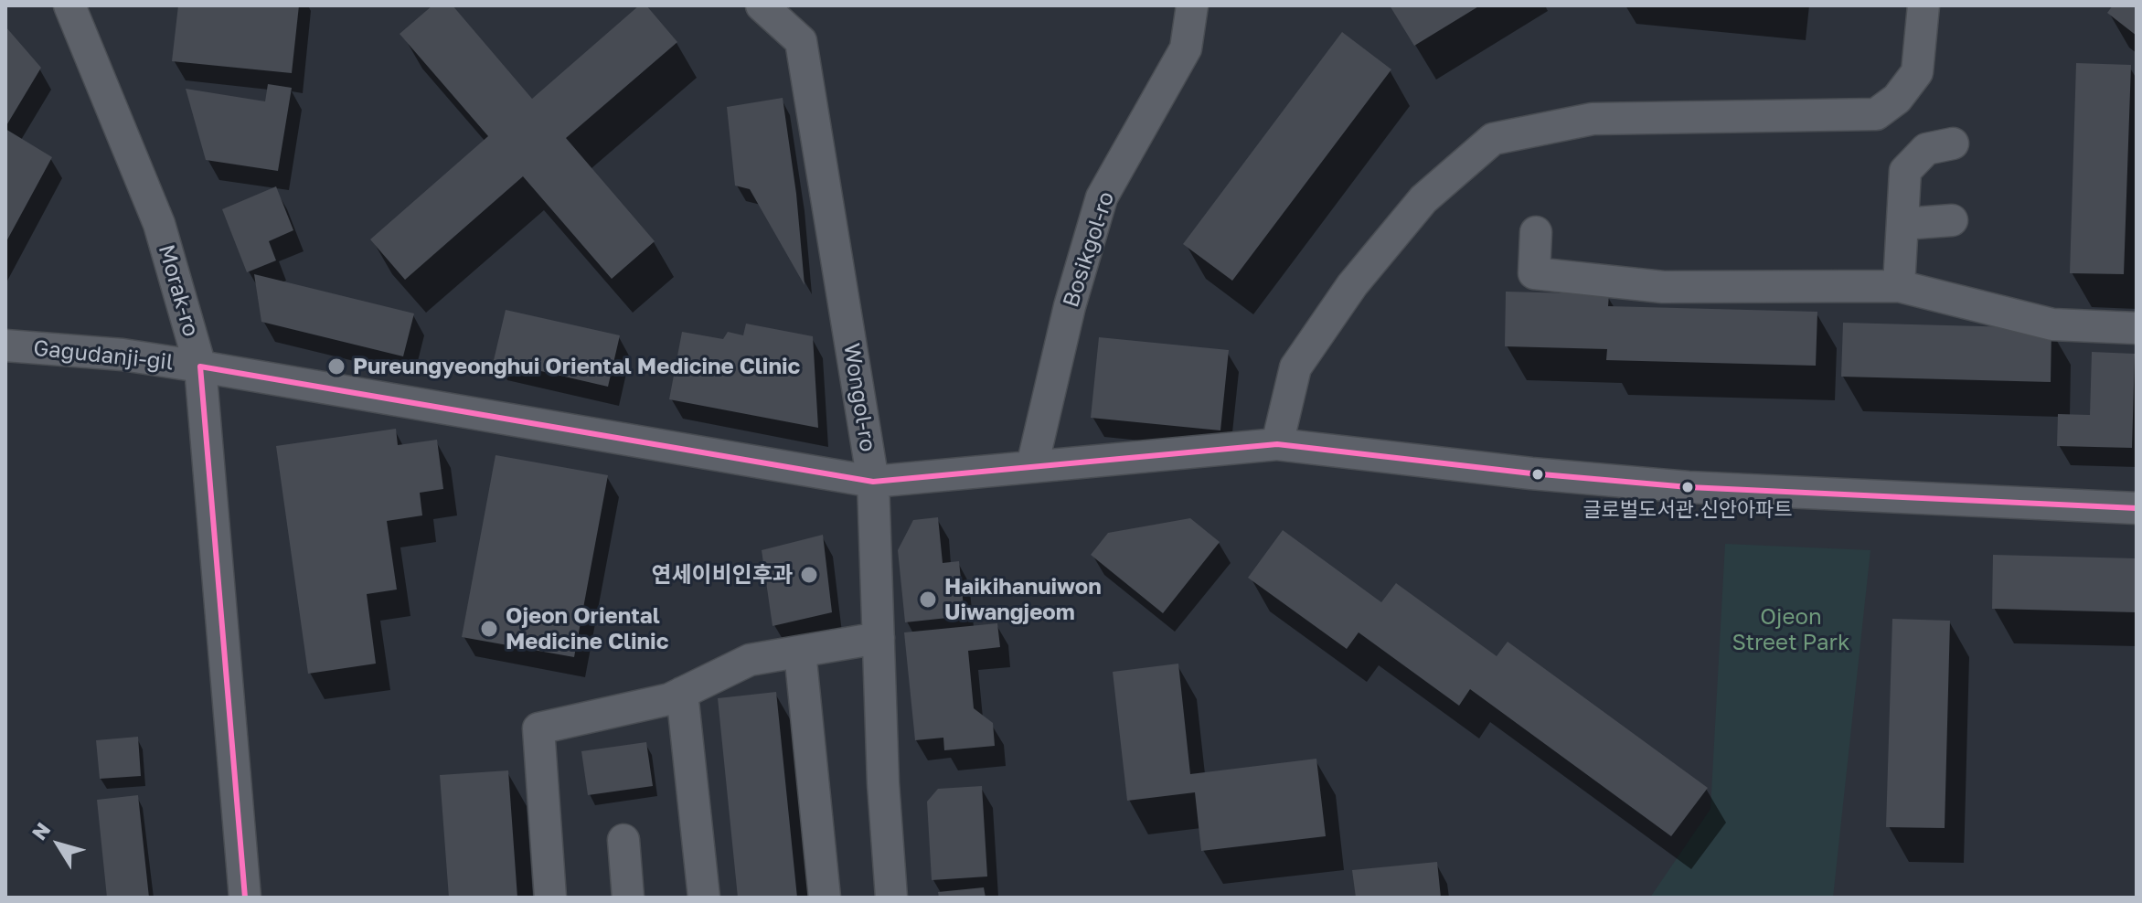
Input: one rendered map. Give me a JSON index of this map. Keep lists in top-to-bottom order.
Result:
{
  "streets": {
    "street": [
      "Bosikgol-ro",
      "Morak-ro",
      "Gagudanji-gil",
      "Wongol-ro"
    ]
  },
  "crossings": [
    ["Bosikgol-ro", "Gagudanji-gil"],
    ["Morak-ro", "Gagudanji-gil"],
    ["Gagudanji-gil", "Wongol-ro"]
  ],
  "parks": ["Ojeon Street Park"],
  "places": [
    "Pureungyeonghui Oriental Medicine Clinic",
    "글로벌도서관.신안아파트",
    "연세이비인후과",
    "Haikihanuiwon Uiwangjeom",
    "Ojeon Oriental Medicine Clinic"
  ],
  "north": "top left"
}
